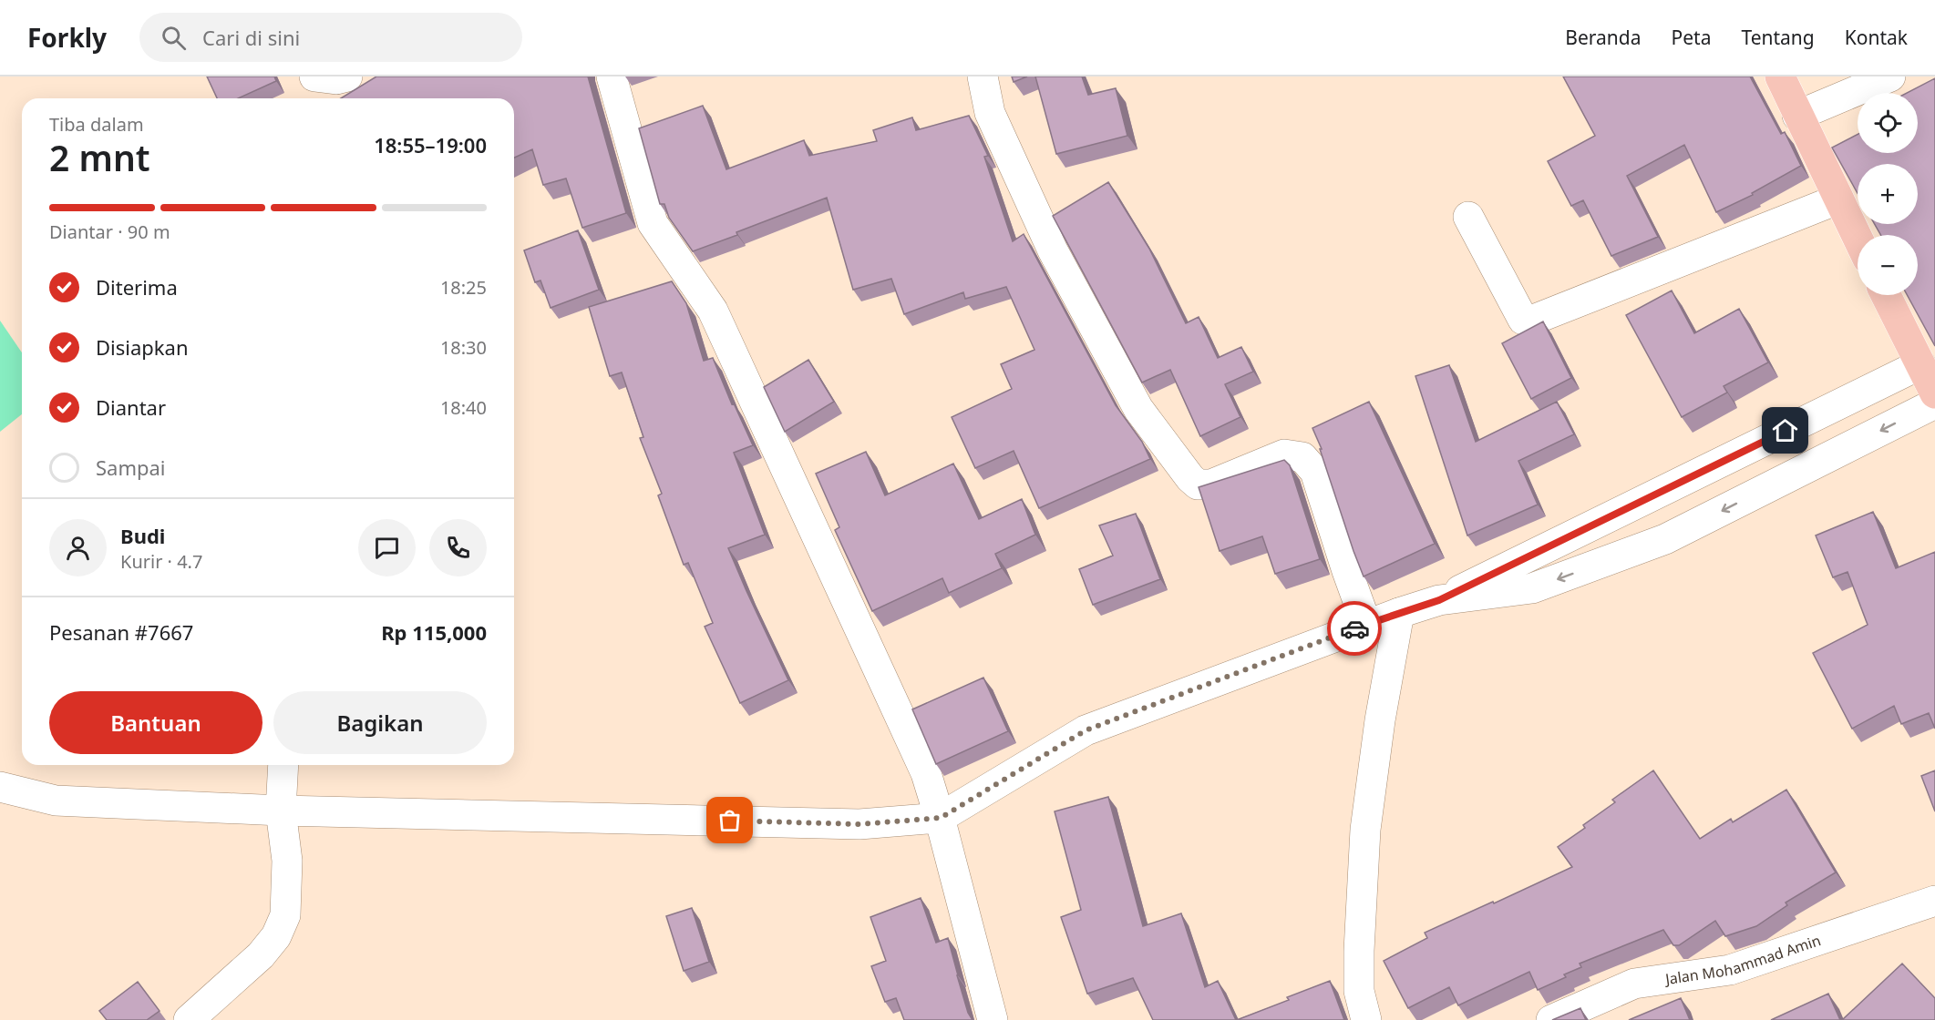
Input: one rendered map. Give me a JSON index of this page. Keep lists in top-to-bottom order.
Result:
{
  "streets": {
    "street": ["Jalan Mohammad Amin"]
  },
  "page": {
    "header": "Forkly",
    "search": "Cari di sini",
    "nav": [
      "Beranda",
      "Peta",
      "Tentang",
      "Kontak"
    ],
    "map_buttons": ["+", "−"],
    "heading": ["2 mnt", "Tiba dalam", "18:55–19:00"],
    "panel": [
      "Budi",
      "Kurir · 4.7",
      "Pesanan #7667",
      "Rp 115,000"
    ],
    "bar": "Diantar · 90 m",
    "list": [
      ["Diterima", "18:25"],
      ["Disiapkan", "18:30"],
      ["Diantar", "18:40"],
      "Sampai"
    ],
    "buttons": ["Bantuan", "Bagikan"]
  }
}
